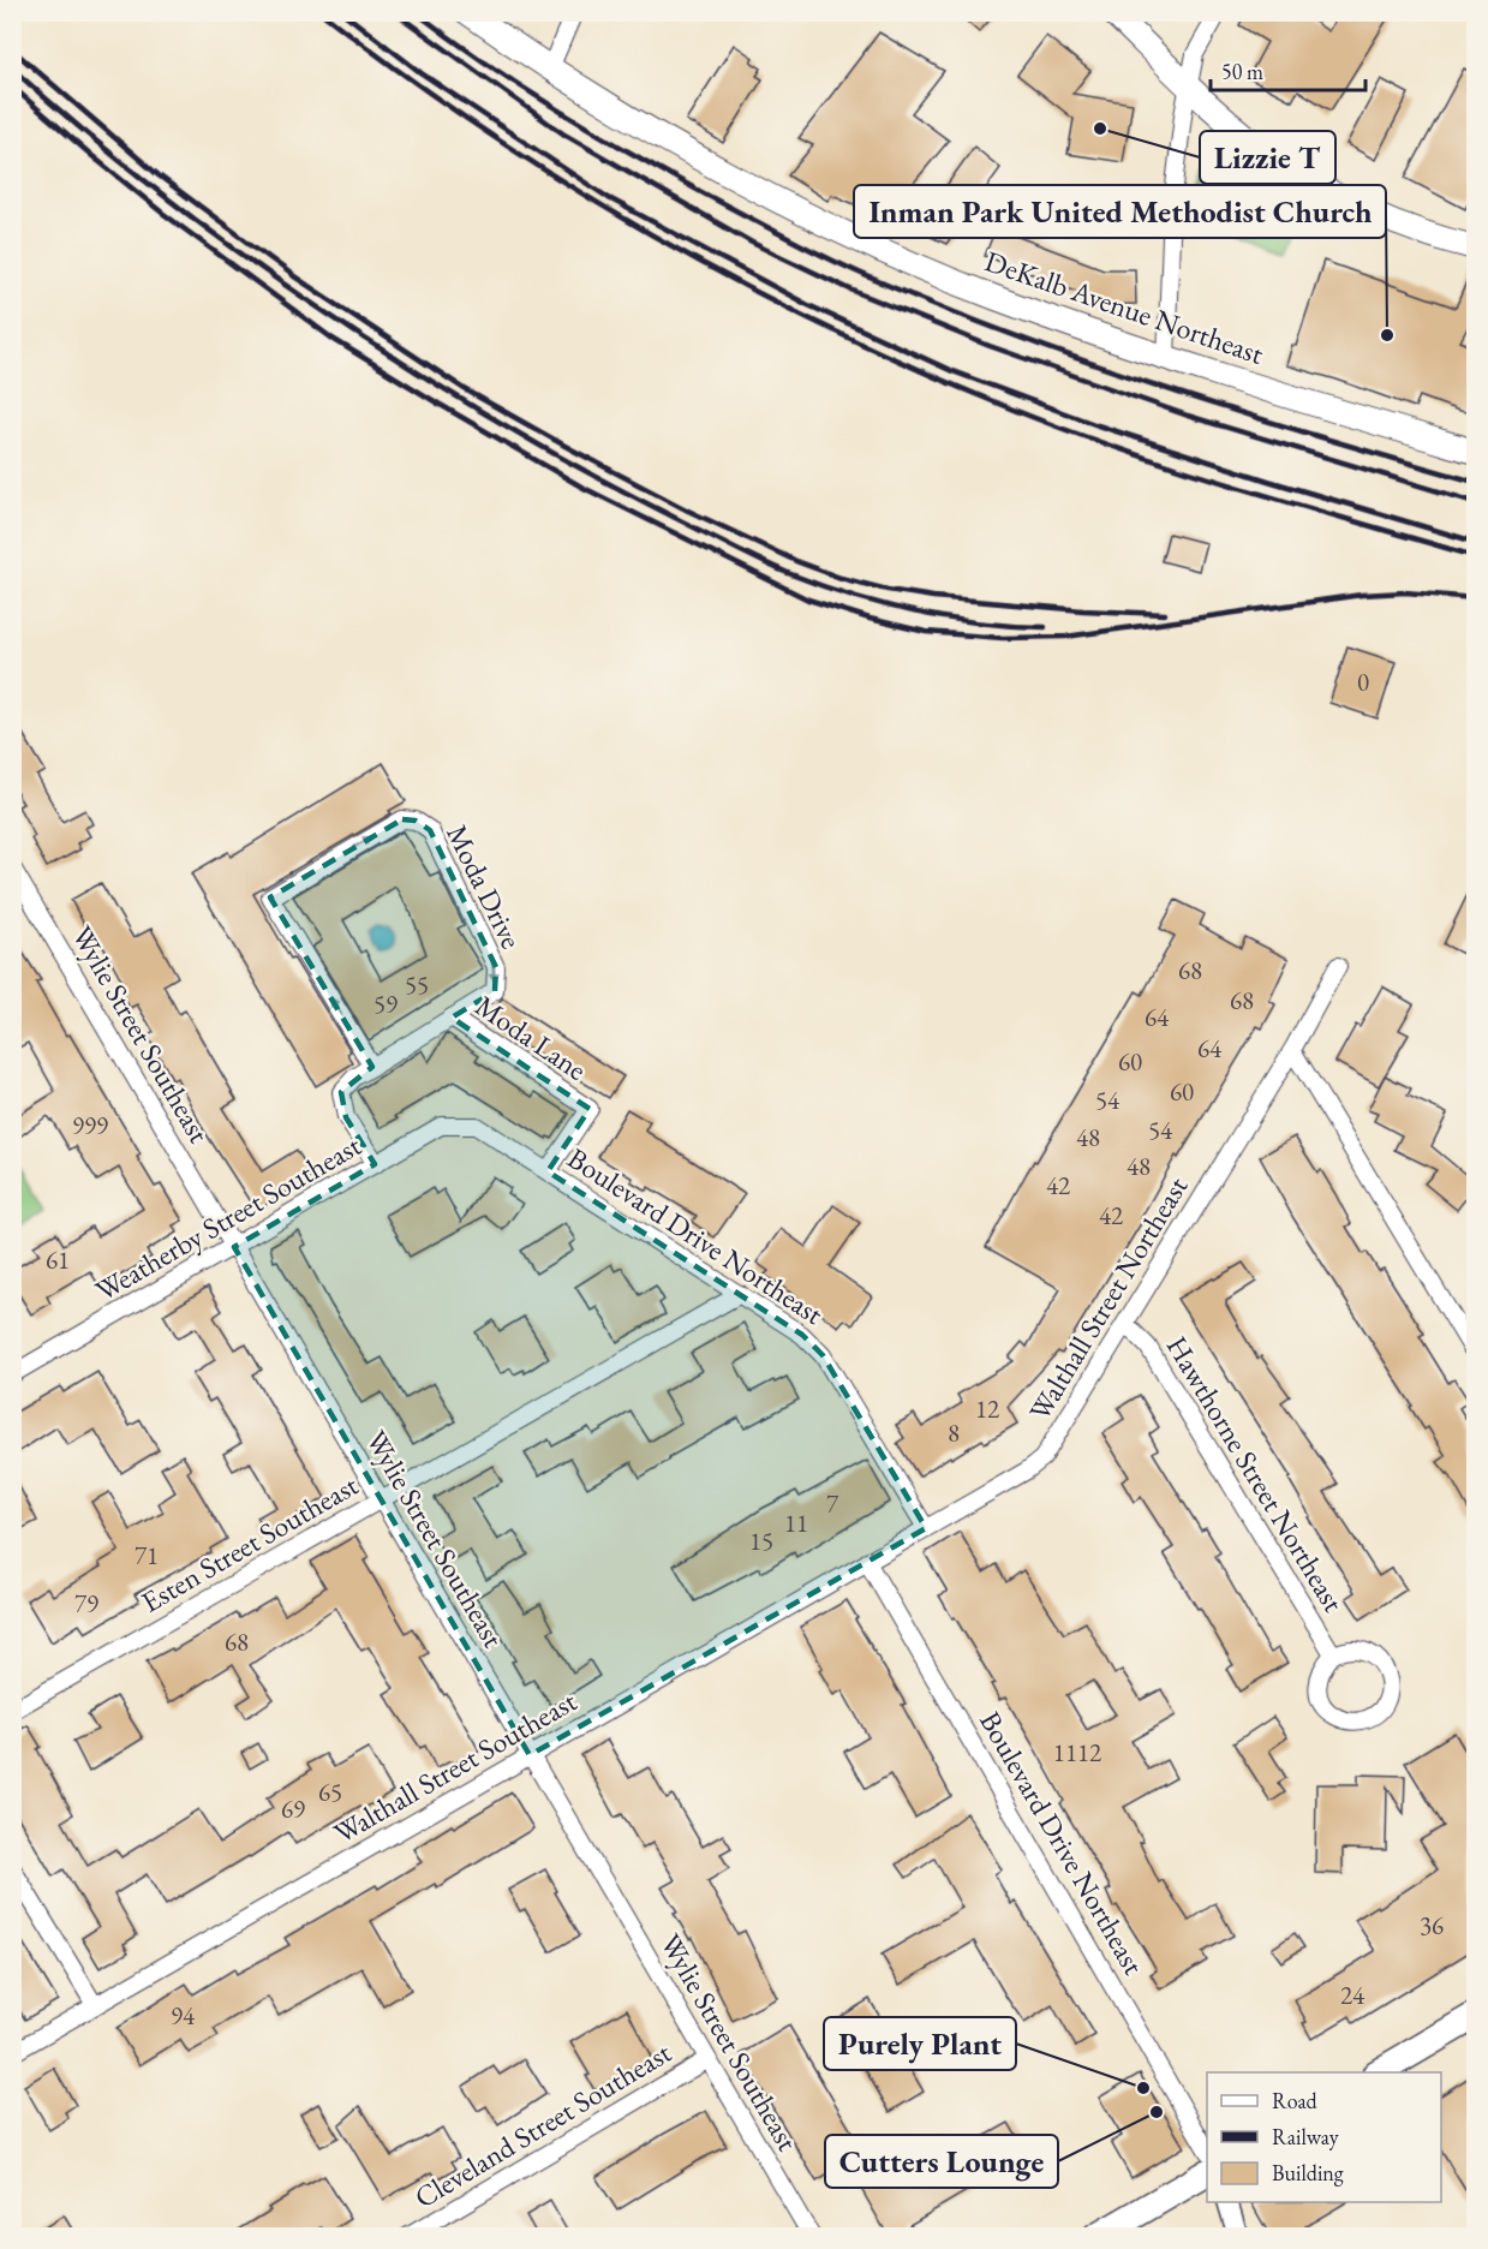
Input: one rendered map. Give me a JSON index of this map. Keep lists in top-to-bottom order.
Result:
{
  "streets": {
    "main road": ["DeKalb Avenue Northeast"],
    "street": [
      "Moda Drive",
      "Wylie Street Southeast",
      "Moda Lane",
      "Weatherby Street Southeast",
      "Boulevard Drive Northeast",
      "Walthall Street Northeast",
      "Hawthorne Street Northeast",
      "Esten Street Southeast",
      "Walthall Street Southeast",
      "Cleveland Street Southeast"
    ]
  },
  "crossings": [
    ["Moda Drive", "Moda Lane"],
    ["Wylie Street Southeast", "Weatherby Street Southeast"],
    ["Wylie Street Southeast", "Esten Street Southeast"],
    ["Wylie Street Southeast", "Walthall Street Southeast"],
    ["Wylie Street Southeast", "Cleveland Street Southeast"],
    ["Moda Lane", "Weatherby Street Southeast"],
    ["Moda Lane", "Boulevard Drive Northeast"],
    ["Weatherby Street Southeast", "Boulevard Drive Northeast"],
    ["Boulevard Drive Northeast", "Walthall Street Northeast"],
    ["Boulevard Drive Northeast", "Esten Street Southeast"],
    ["Boulevard Drive Northeast", "Walthall Street Southeast"],
    ["Walthall Street Northeast", "Hawthorne Street Northeast"],
    ["Walthall Street Northeast", "Walthall Street Southeast"]
  ],
  "places": [
    "Lizzie T",
    "Inman Park United Methodist Church",
    "Purely Plant",
    "Cutters Lounge"
  ],
  "house_numbers": [
    "0",
    "68",
    "55",
    "68",
    "59",
    "64",
    "64",
    "60",
    "60",
    "54",
    "999",
    "54",
    "48",
    "48",
    "42",
    "42",
    "61",
    "12",
    "8",
    "7",
    "11",
    "15",
    "71",
    "79",
    "68",
    "1112",
    "65",
    "69",
    "36",
    "24",
    "94"
  ],
  "legend": ["Road", "Railway", "Building"],
  "scale_bar": "50 m"
}
